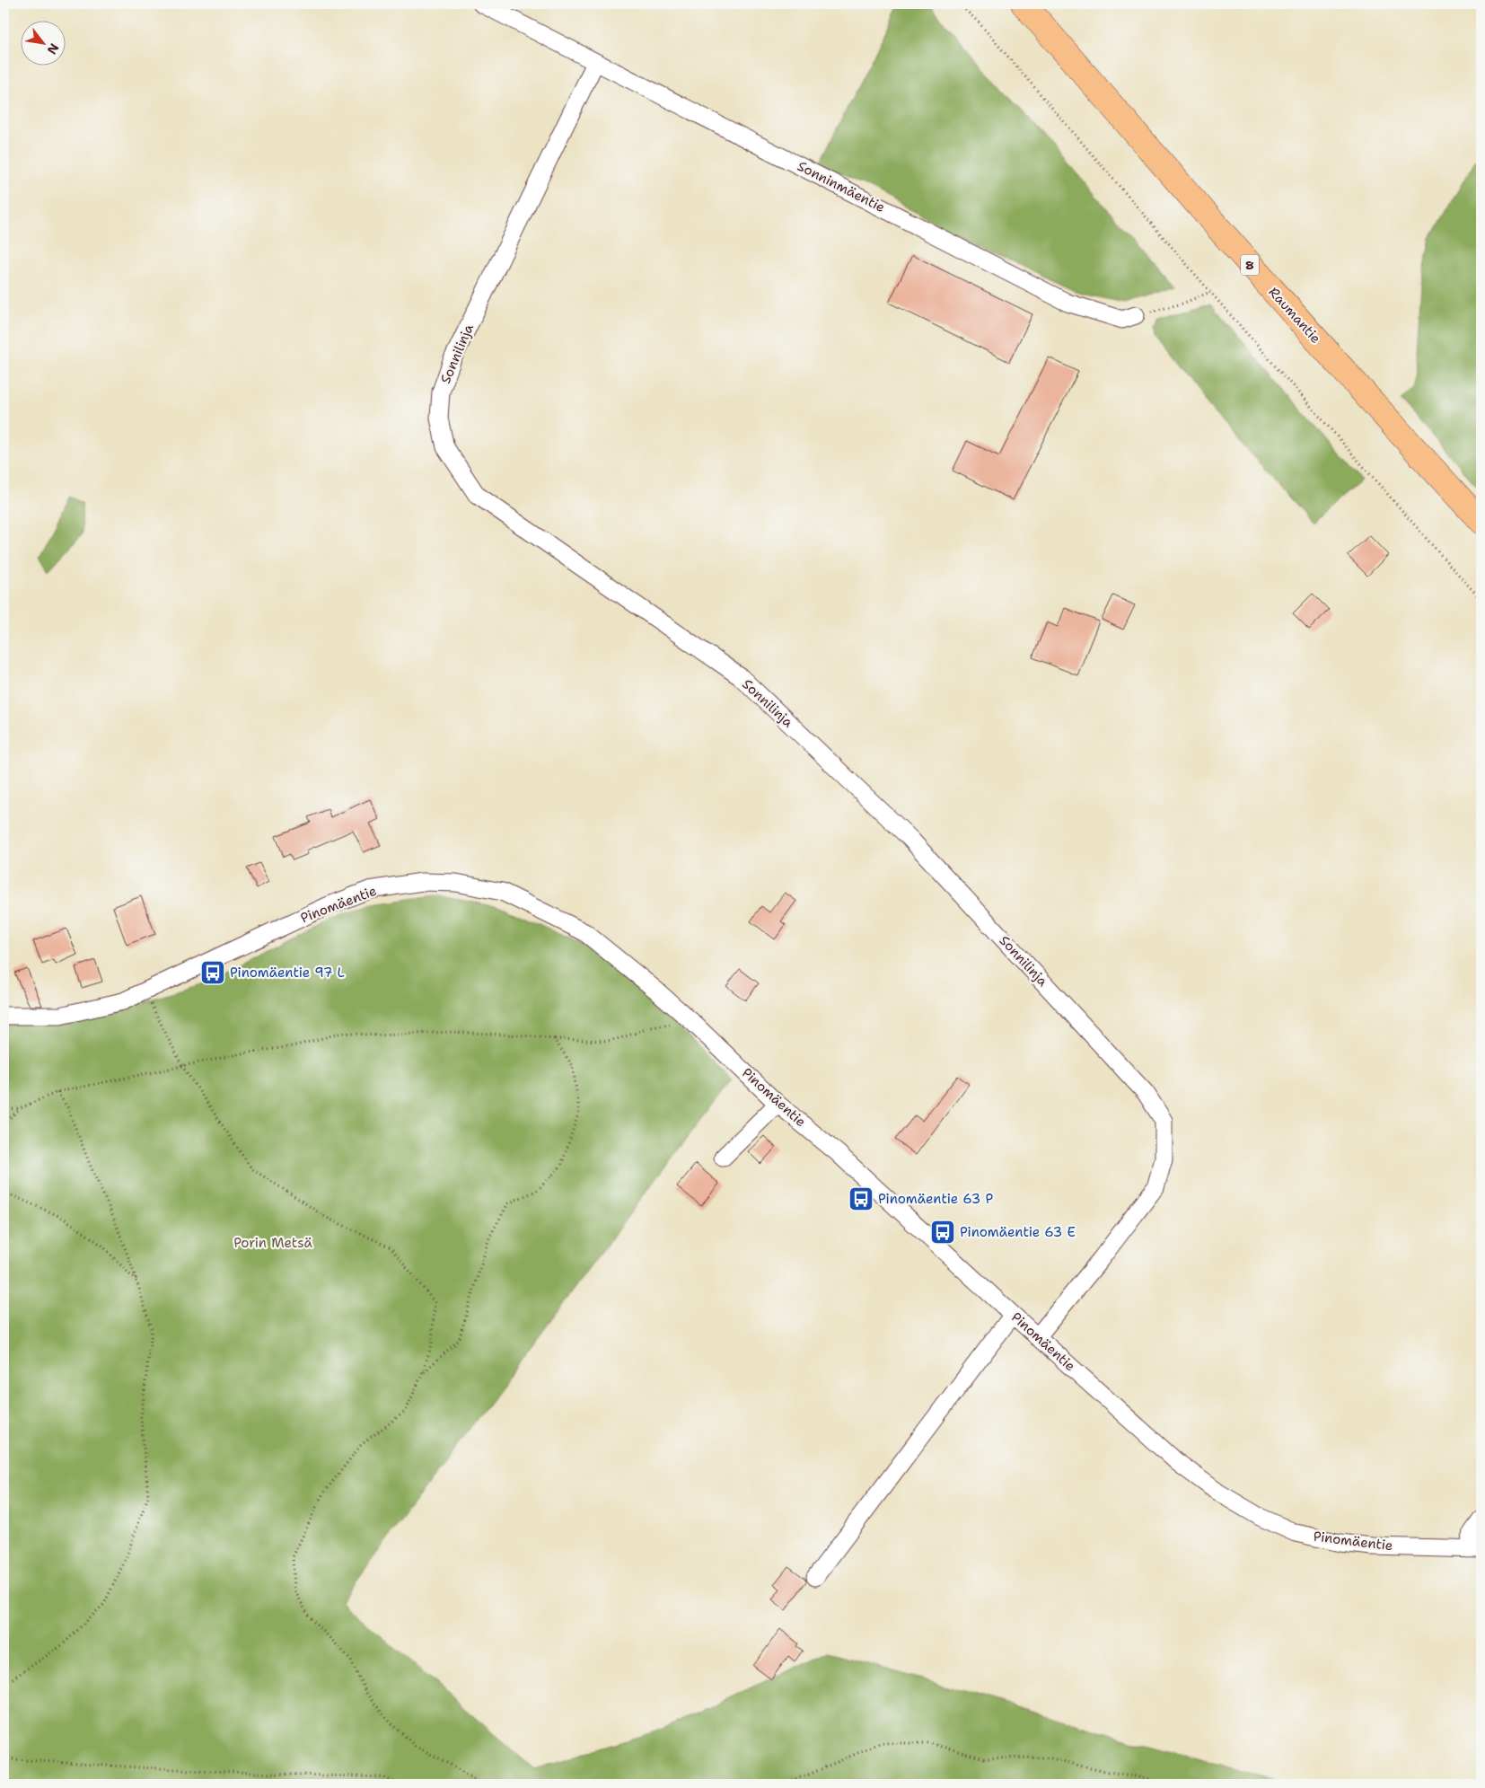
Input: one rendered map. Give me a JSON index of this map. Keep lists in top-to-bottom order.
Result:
{
  "streets": {
    "highway": ["8", "Raumantie"],
    "street": ["Sonninmäentie", "Sonnilinja", "Pinomäentie"]
  },
  "crossings": [
    ["Sonninmäentie", "Sonnilinja"],
    ["Sonnilinja", "Pinomäentie"]
  ],
  "parks": ["Porin Metsä"],
  "places": {
    "bus stop": ["Pinomäentie 97 L", "Pinomäentie 63 P", "Pinomäentie 63 E"]
  },
  "north": "bottom right"
}
